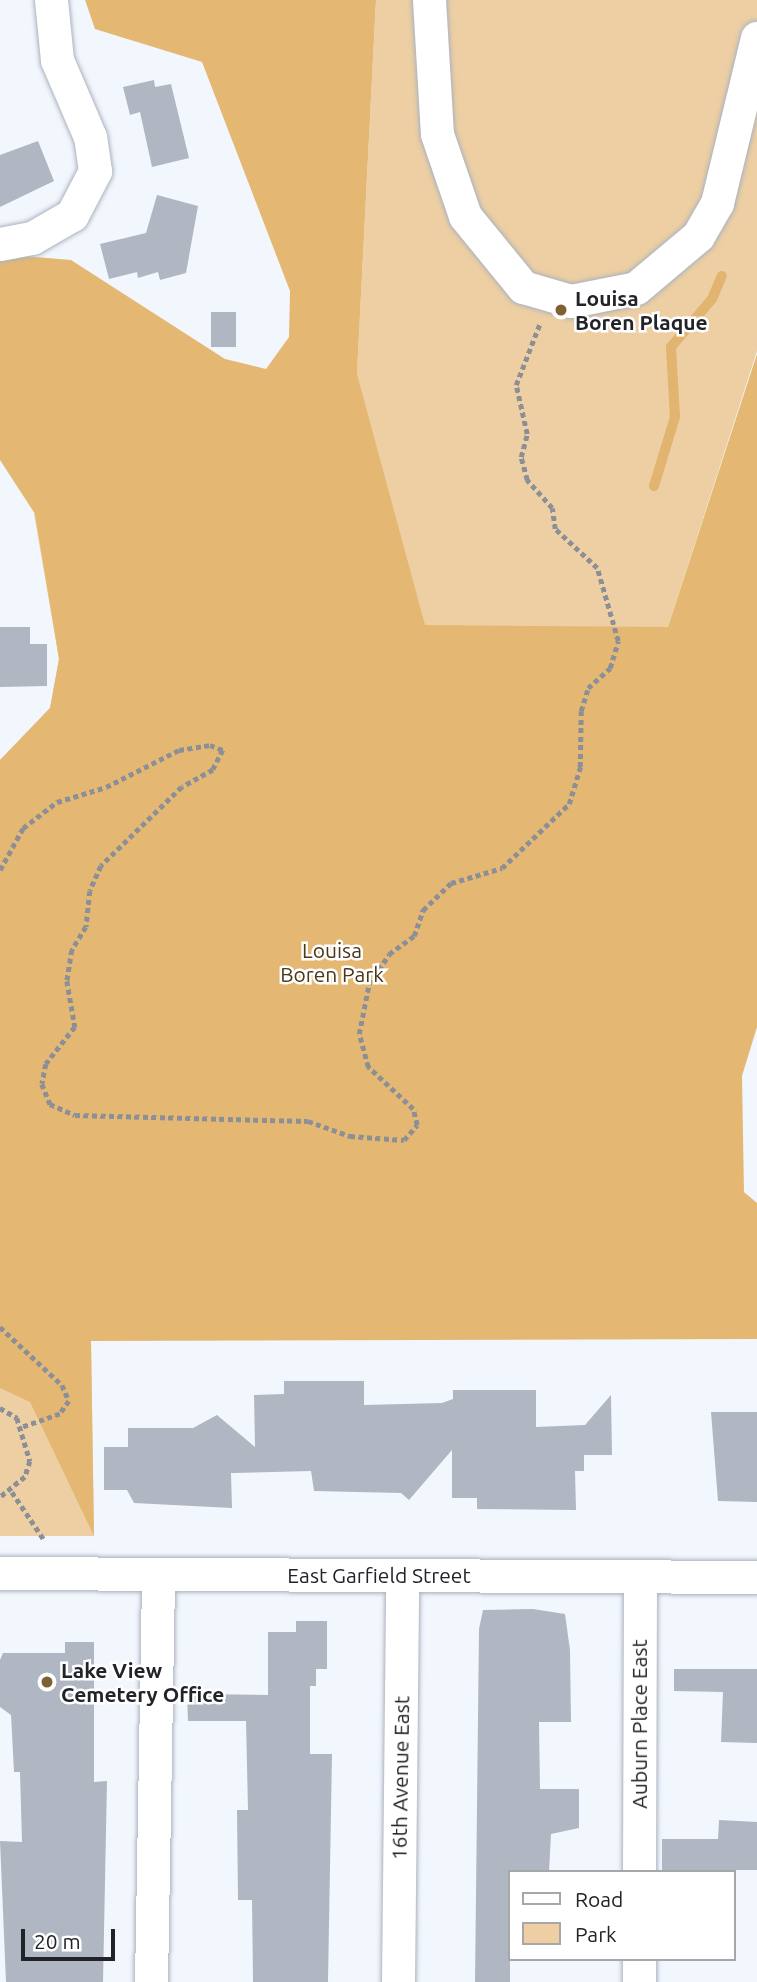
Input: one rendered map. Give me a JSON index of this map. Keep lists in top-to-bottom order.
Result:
{
  "streets": {
    "street": ["East Garfield Street", "Auburn Place East", "16th Avenue East"]
  },
  "crossings": [
    ["East Garfield Street", "Auburn Place East"],
    ["East Garfield Street", "16th Avenue East"]
  ],
  "parks": ["Louisa Boren Park"],
  "places": ["Louisa Boren Plaque", "Lake View Cemetery Office"],
  "legend": ["Road", "Park"],
  "scale_bar": "20 m"
}
